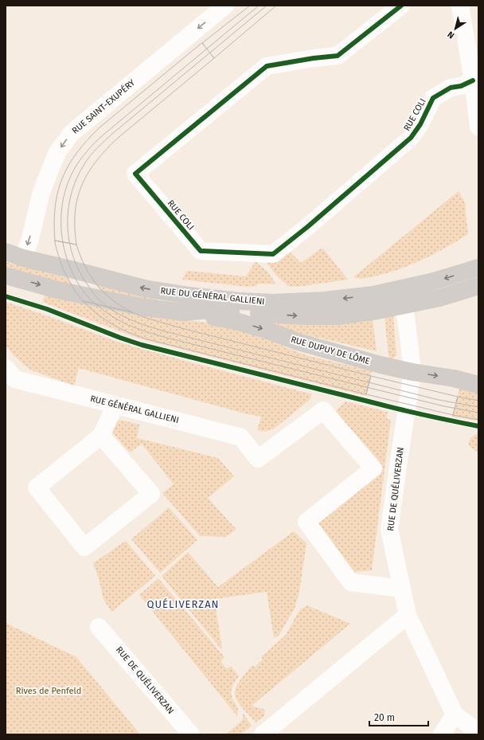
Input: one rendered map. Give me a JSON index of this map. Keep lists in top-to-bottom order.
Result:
{
  "streets": {
    "main road": ["RUE DU GÉNÉRAL GALLIENI", "RUE DUPUY DE LÔME"],
    "street": [
      "RUE SAINT-EXUPÉRY",
      "RUE COLI",
      "RUE GÉNÉRAL GALLIENI",
      "RUE DE QUÉLIVERZAN"
    ]
  },
  "crossings": [
    ["RUE SAINT-EXUPÉRY", "RUE DU GÉNÉRAL GALLIENI"],
    ["RUE DU GÉNÉRAL GALLIENI", "RUE DUPUY DE LÔME"],
    ["RUE DU GÉNÉRAL GALLIENI", "RUE DE QUÉLIVERZAN"],
    ["RUE DUPUY DE LÔME", "RUE DE QUÉLIVERZAN"],
    ["RUE GÉNÉRAL GALLIENI", "RUE DE QUÉLIVERZAN"]
  ],
  "one_way": ["RUE SAINT-EXUPÉRY", "RUE DUPUY DE LÔME"],
  "districts": ["QUÉLIVERZAN"],
  "parks": ["Rives de Penfeld"],
  "scale_bar": "20 m",
  "north": "bottom left"
}
